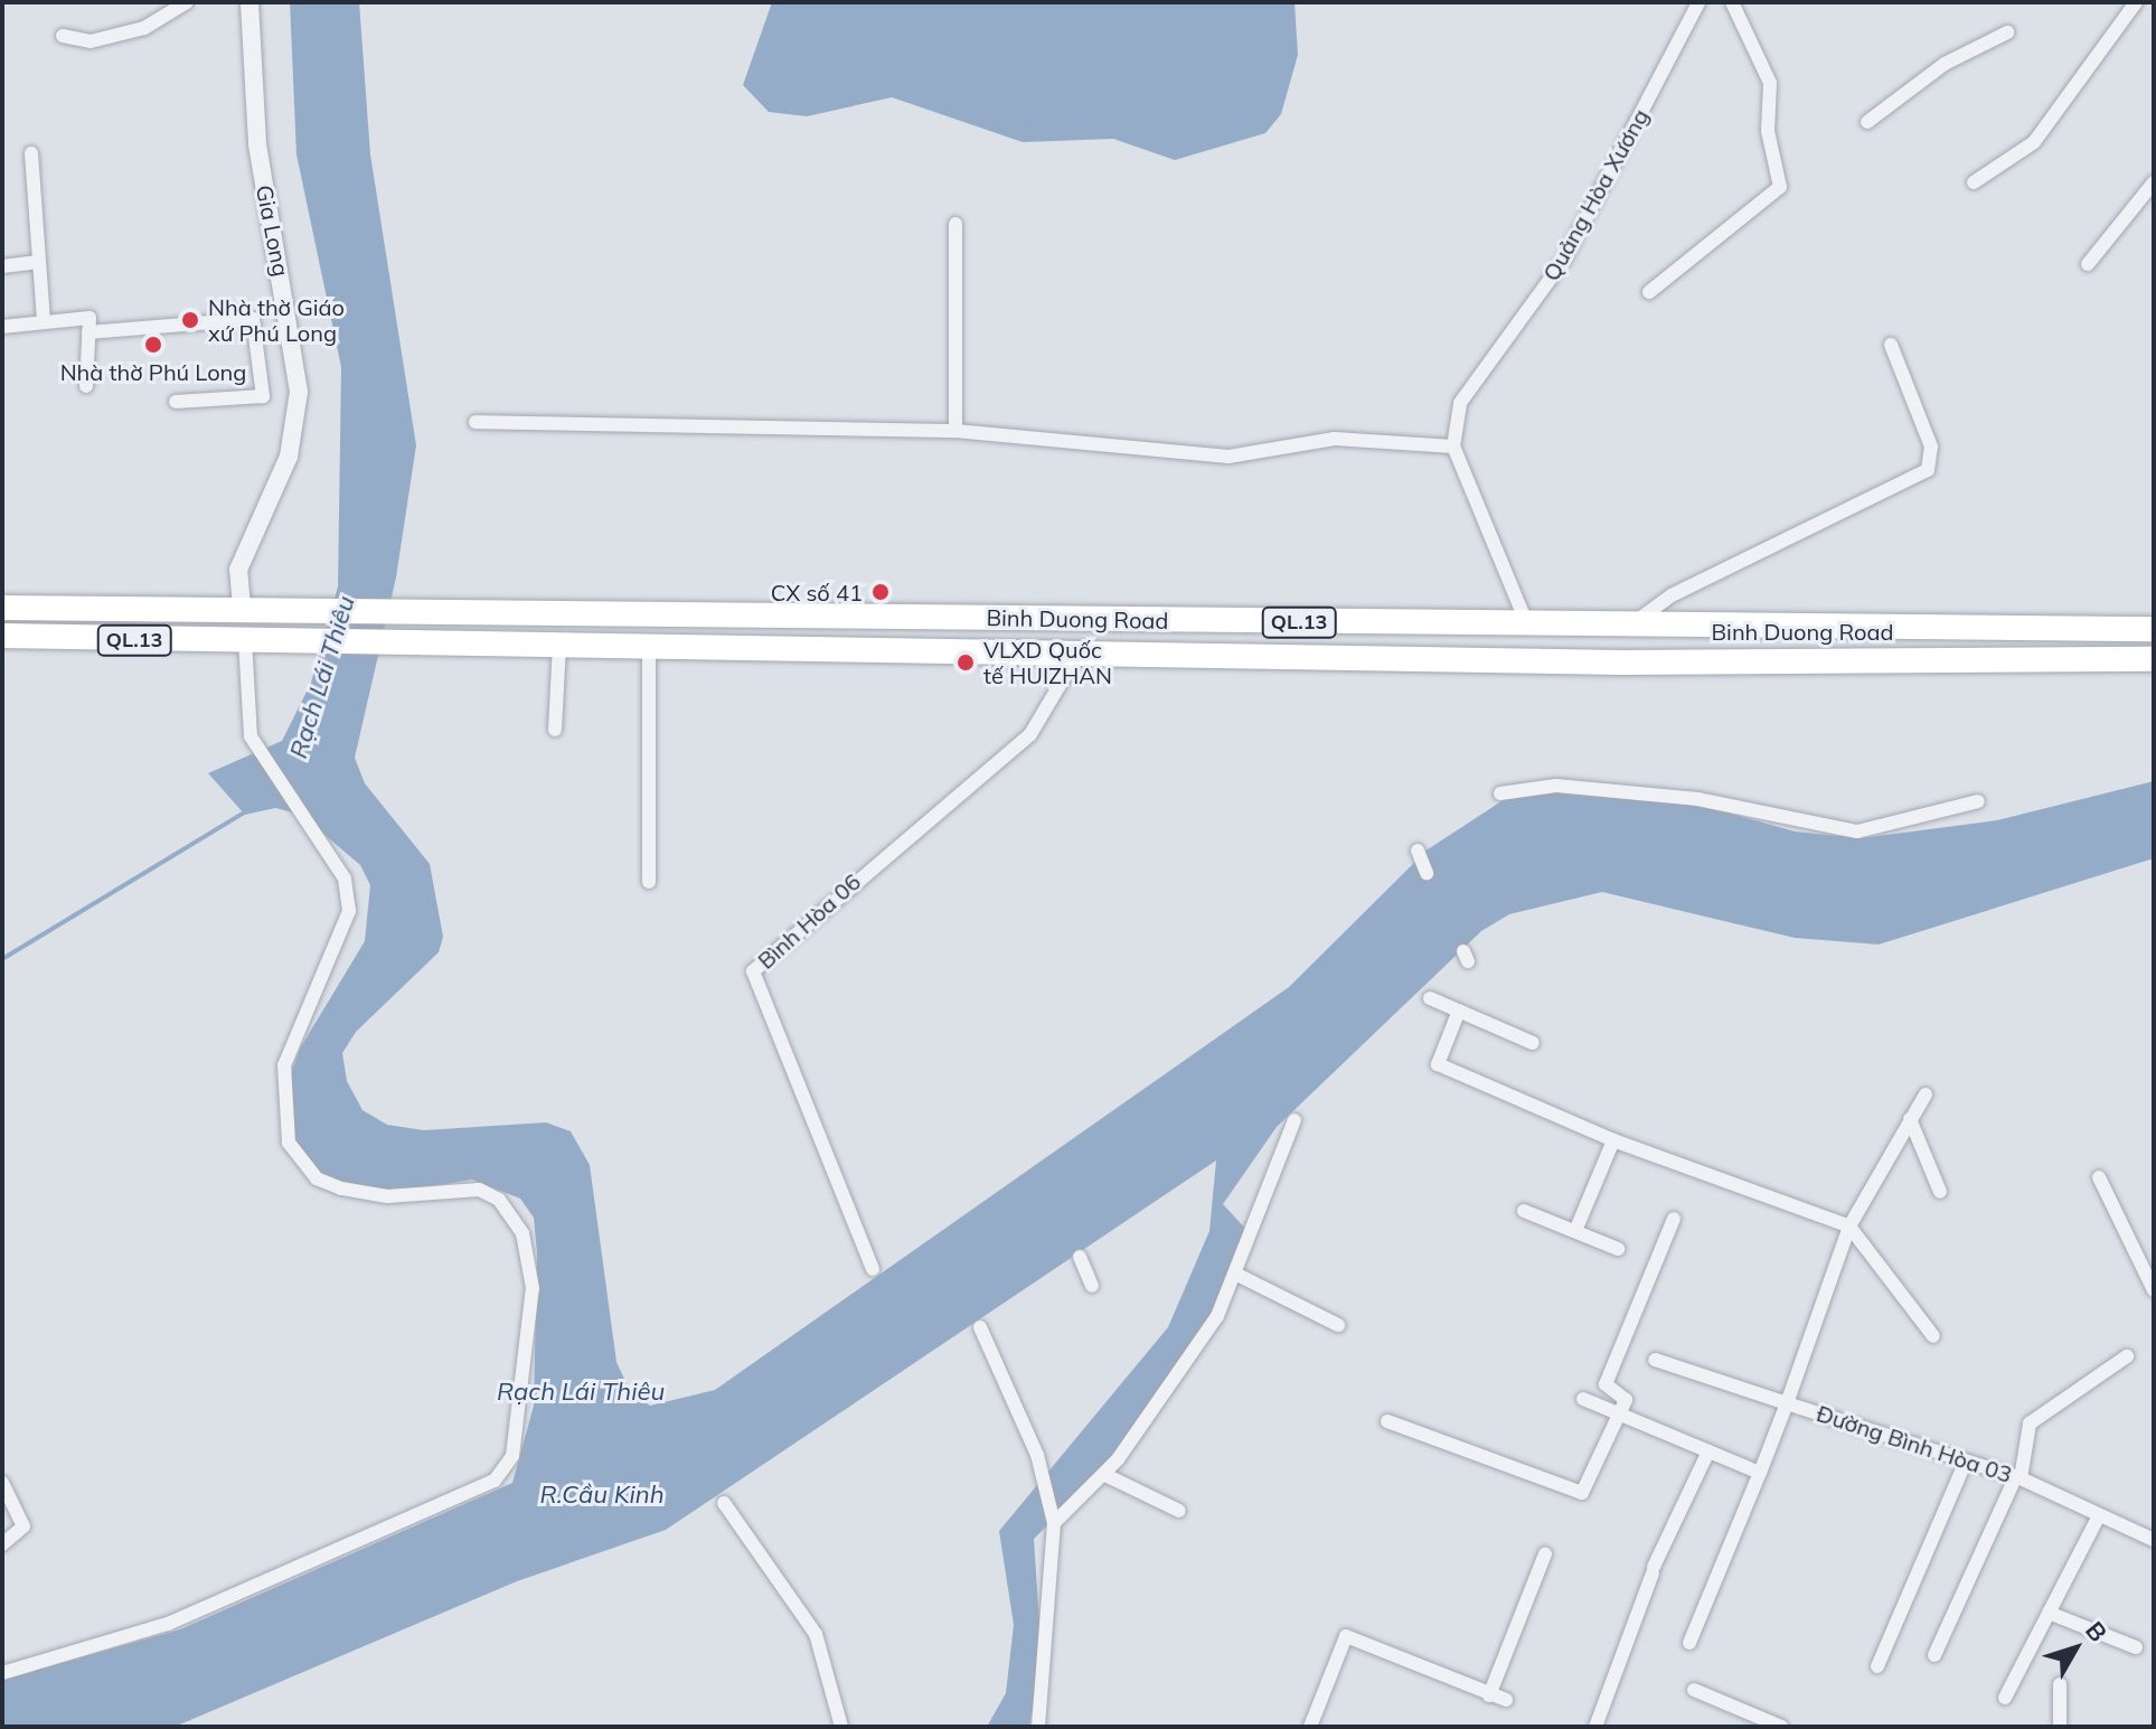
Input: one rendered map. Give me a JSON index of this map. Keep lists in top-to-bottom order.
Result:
{
  "streets": {
    "highway": ["Binh Duong Road", "QL.13"],
    "street": [
      "Quảng Hòa Xương",
      "Gia Long",
      "Bình Hòa 06",
      "Đường Bình Hòa 03"
    ]
  },
  "crossings": [
    ["Gia Long", "Binh Duong Road"],
    ["Binh Duong Road", "QL.13"],
    ["Binh Duong Road", "Bình Hòa 06"]
  ],
  "water": ["Rạch Lái Thiêu", "R.Cầu Kinh"],
  "places": [
    "Nhà thờ Giáo xứ Phú Long",
    "Nhà thờ Phú Long",
    "CX số 41",
    "VLXD Quốc tế HUIZHAN"
  ],
  "north": "top right"
}
